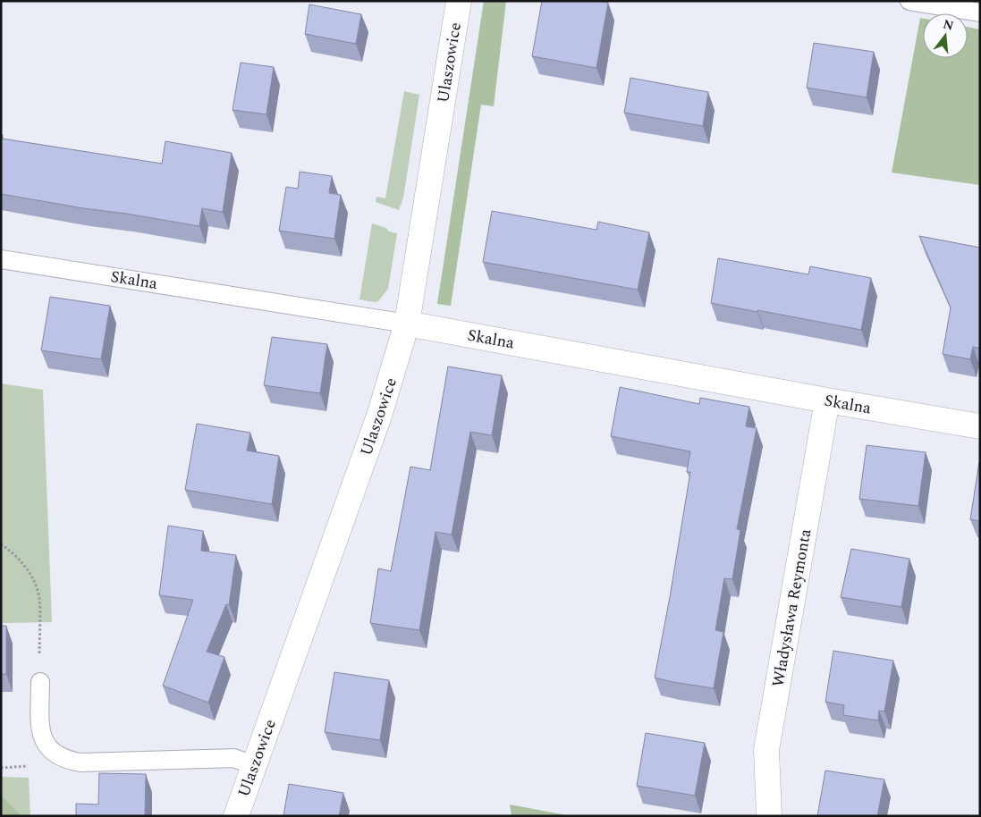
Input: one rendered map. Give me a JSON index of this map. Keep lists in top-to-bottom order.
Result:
{
  "streets": {
    "street": ["Ulaszowice", "Skalna", "Władysława Reymonta"]
  },
  "crossings": [
    ["Ulaszowice", "Skalna"],
    ["Skalna", "Władysława Reymonta"]
  ],
  "north": "top"
}
